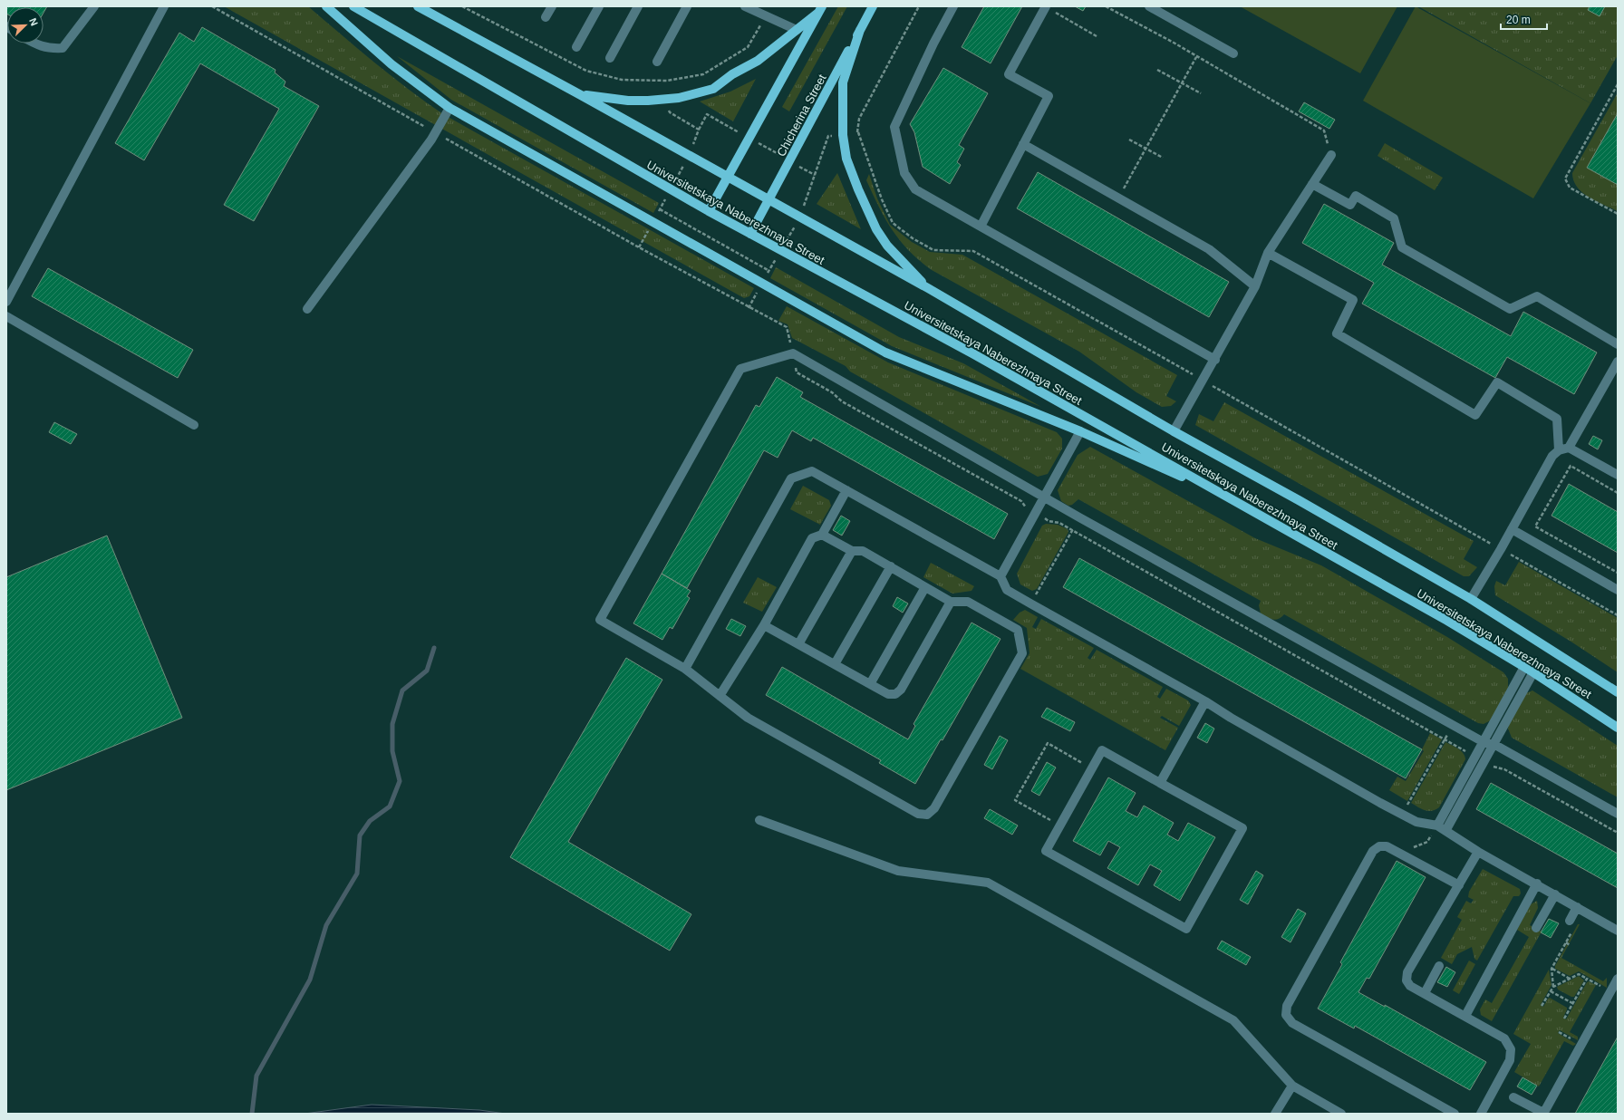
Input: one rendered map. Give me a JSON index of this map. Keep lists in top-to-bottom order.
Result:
{
  "streets": {
    "main road": ["Chicherina Street", "Universitetskaya Naberezhnaya Street"]
  },
  "crossings": [
    ["Chicherina Street", "Universitetskaya Naberezhnaya Street"]
  ],
  "scale_bar": "20 m",
  "north": "top right"
}
